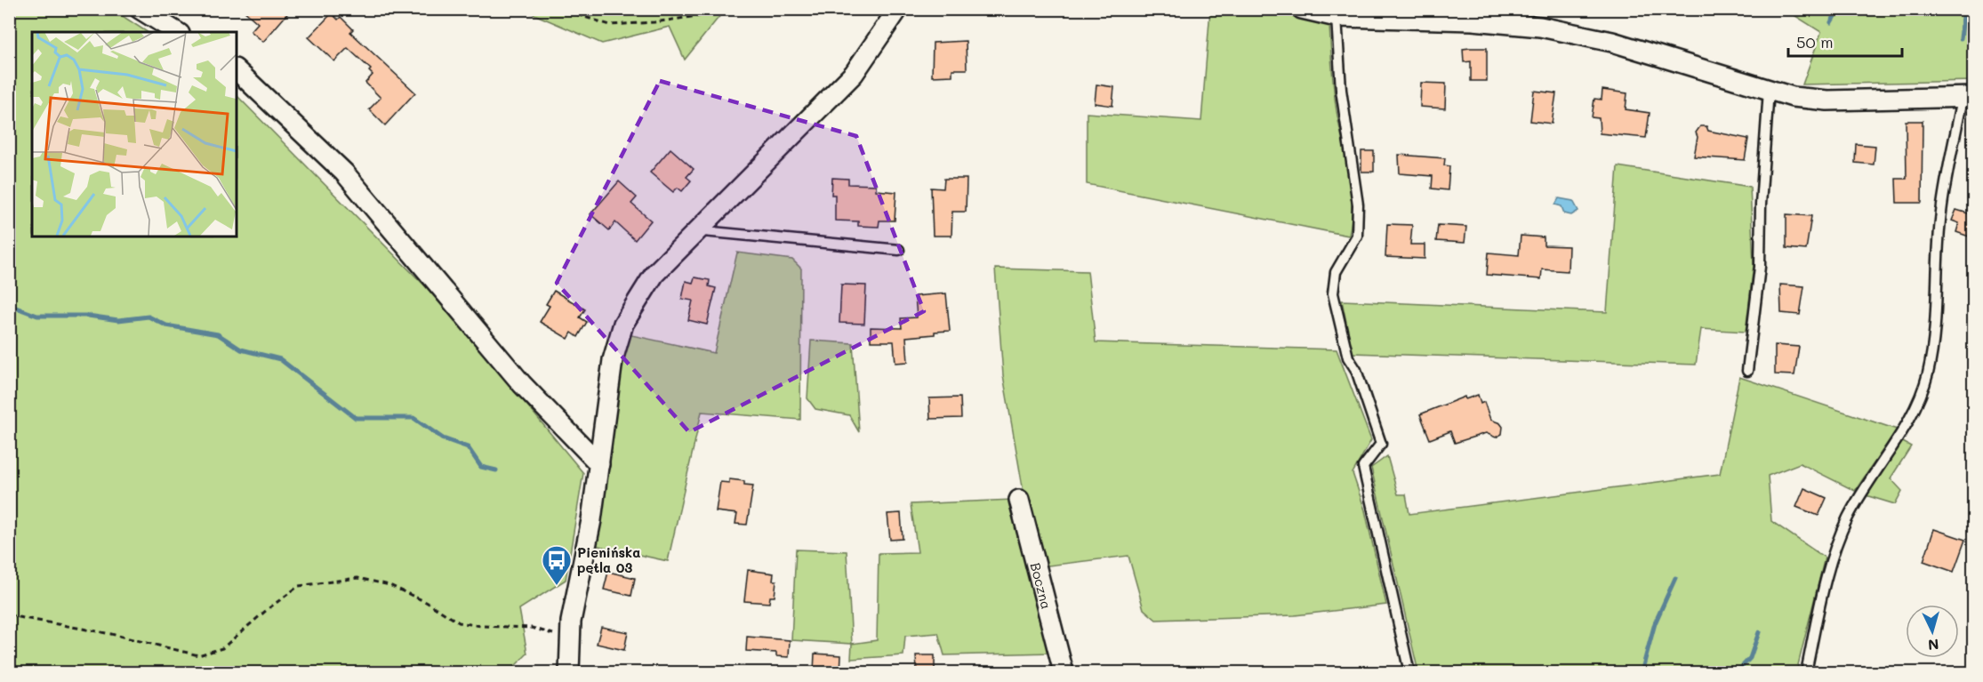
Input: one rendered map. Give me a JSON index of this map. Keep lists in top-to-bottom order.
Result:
{
  "streets": {
    "street": ["Boczna"]
  },
  "places": {
    "bus stop": ["Pienińska pętla 03"]
  },
  "scale_bar": "50 m",
  "north": "bottom"
}
